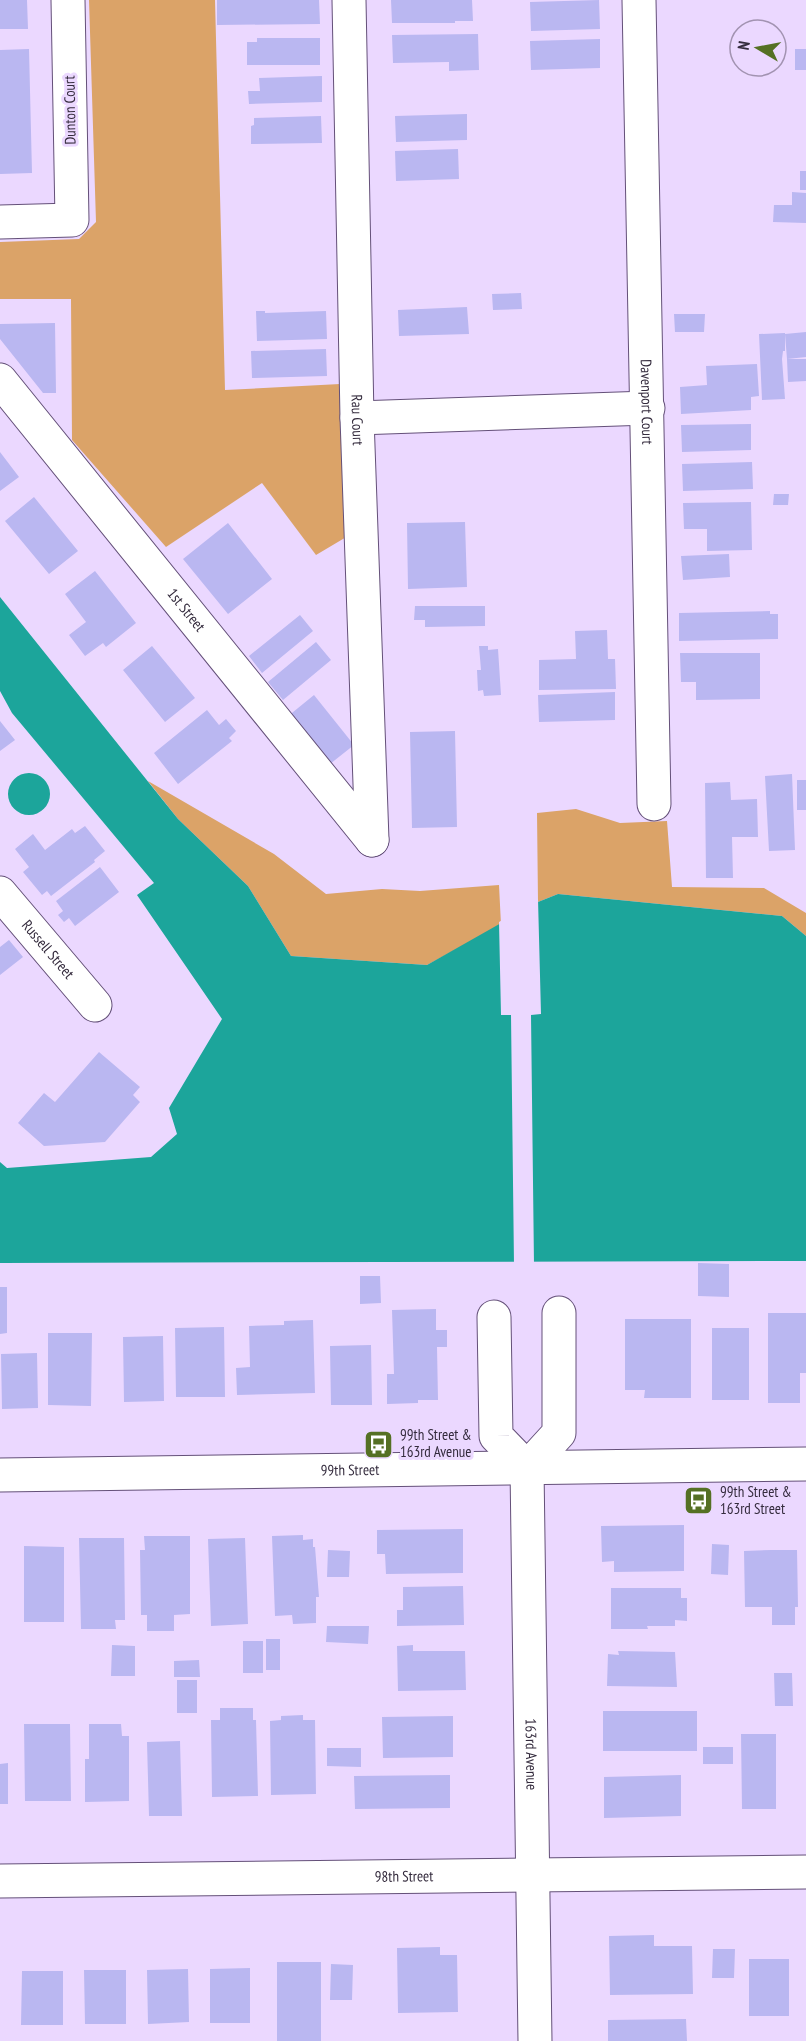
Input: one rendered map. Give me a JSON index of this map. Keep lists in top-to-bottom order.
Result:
{
  "streets": {
    "street": [
      "Dunton Court",
      "Davenport Court",
      "Rau Court",
      "1st Street",
      "Russell Street",
      "99th Street",
      "163rd Avenue",
      "98th Street"
    ]
  },
  "crossings": [
    ["Rau Court", "1st Street"],
    ["99th Street", "163rd Avenue"],
    ["163rd Avenue", "98th Street"]
  ],
  "places": {
    "bus stop": ["99th Street & 163rd Avenue", "99th Street & 163rd Street"]
  },
  "north": "left"
}
